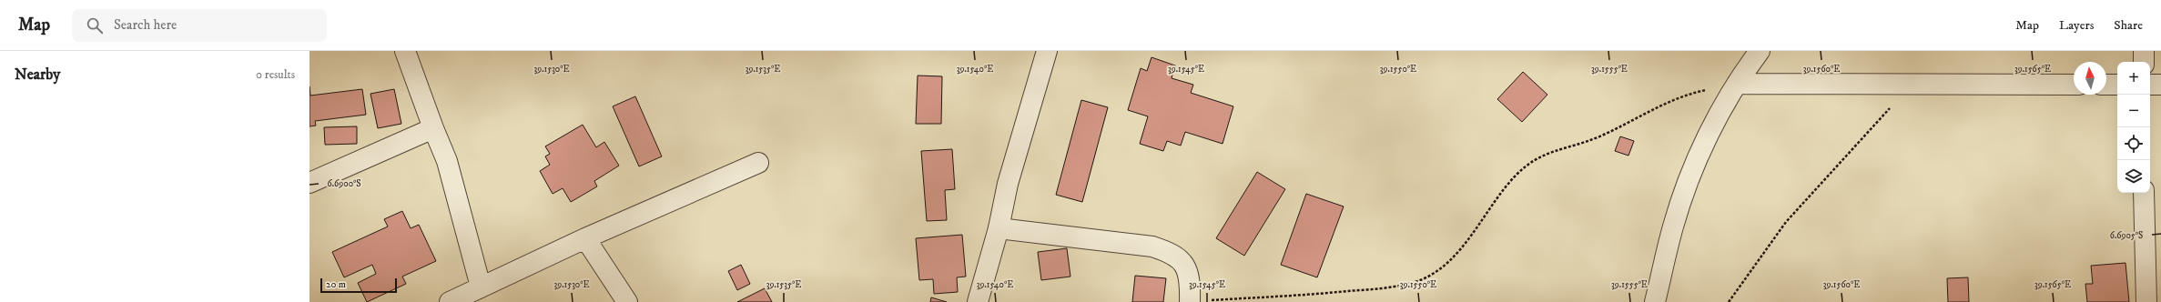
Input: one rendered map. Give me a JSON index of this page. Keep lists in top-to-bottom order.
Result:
{
  "scale_bar": "20 m",
  "north": "top",
  "page": {
    "header": "Map",
    "search": "Search here",
    "nav": ["Map", "Layers", "Share"],
    "heading": ["Nearby", "0 results"],
    "map_buttons": ["+", "−"],
    "scale": "20 m"
  },
  "coordinates": [
    "39.1550°E",
    "39.1555°E",
    "39.1560°E",
    "39.1530°E",
    "39.1535°E",
    "39.1540°E",
    "39.1545°E",
    "39.1565°E",
    "6.6900°S",
    "6.6905°S"
  ]
}
